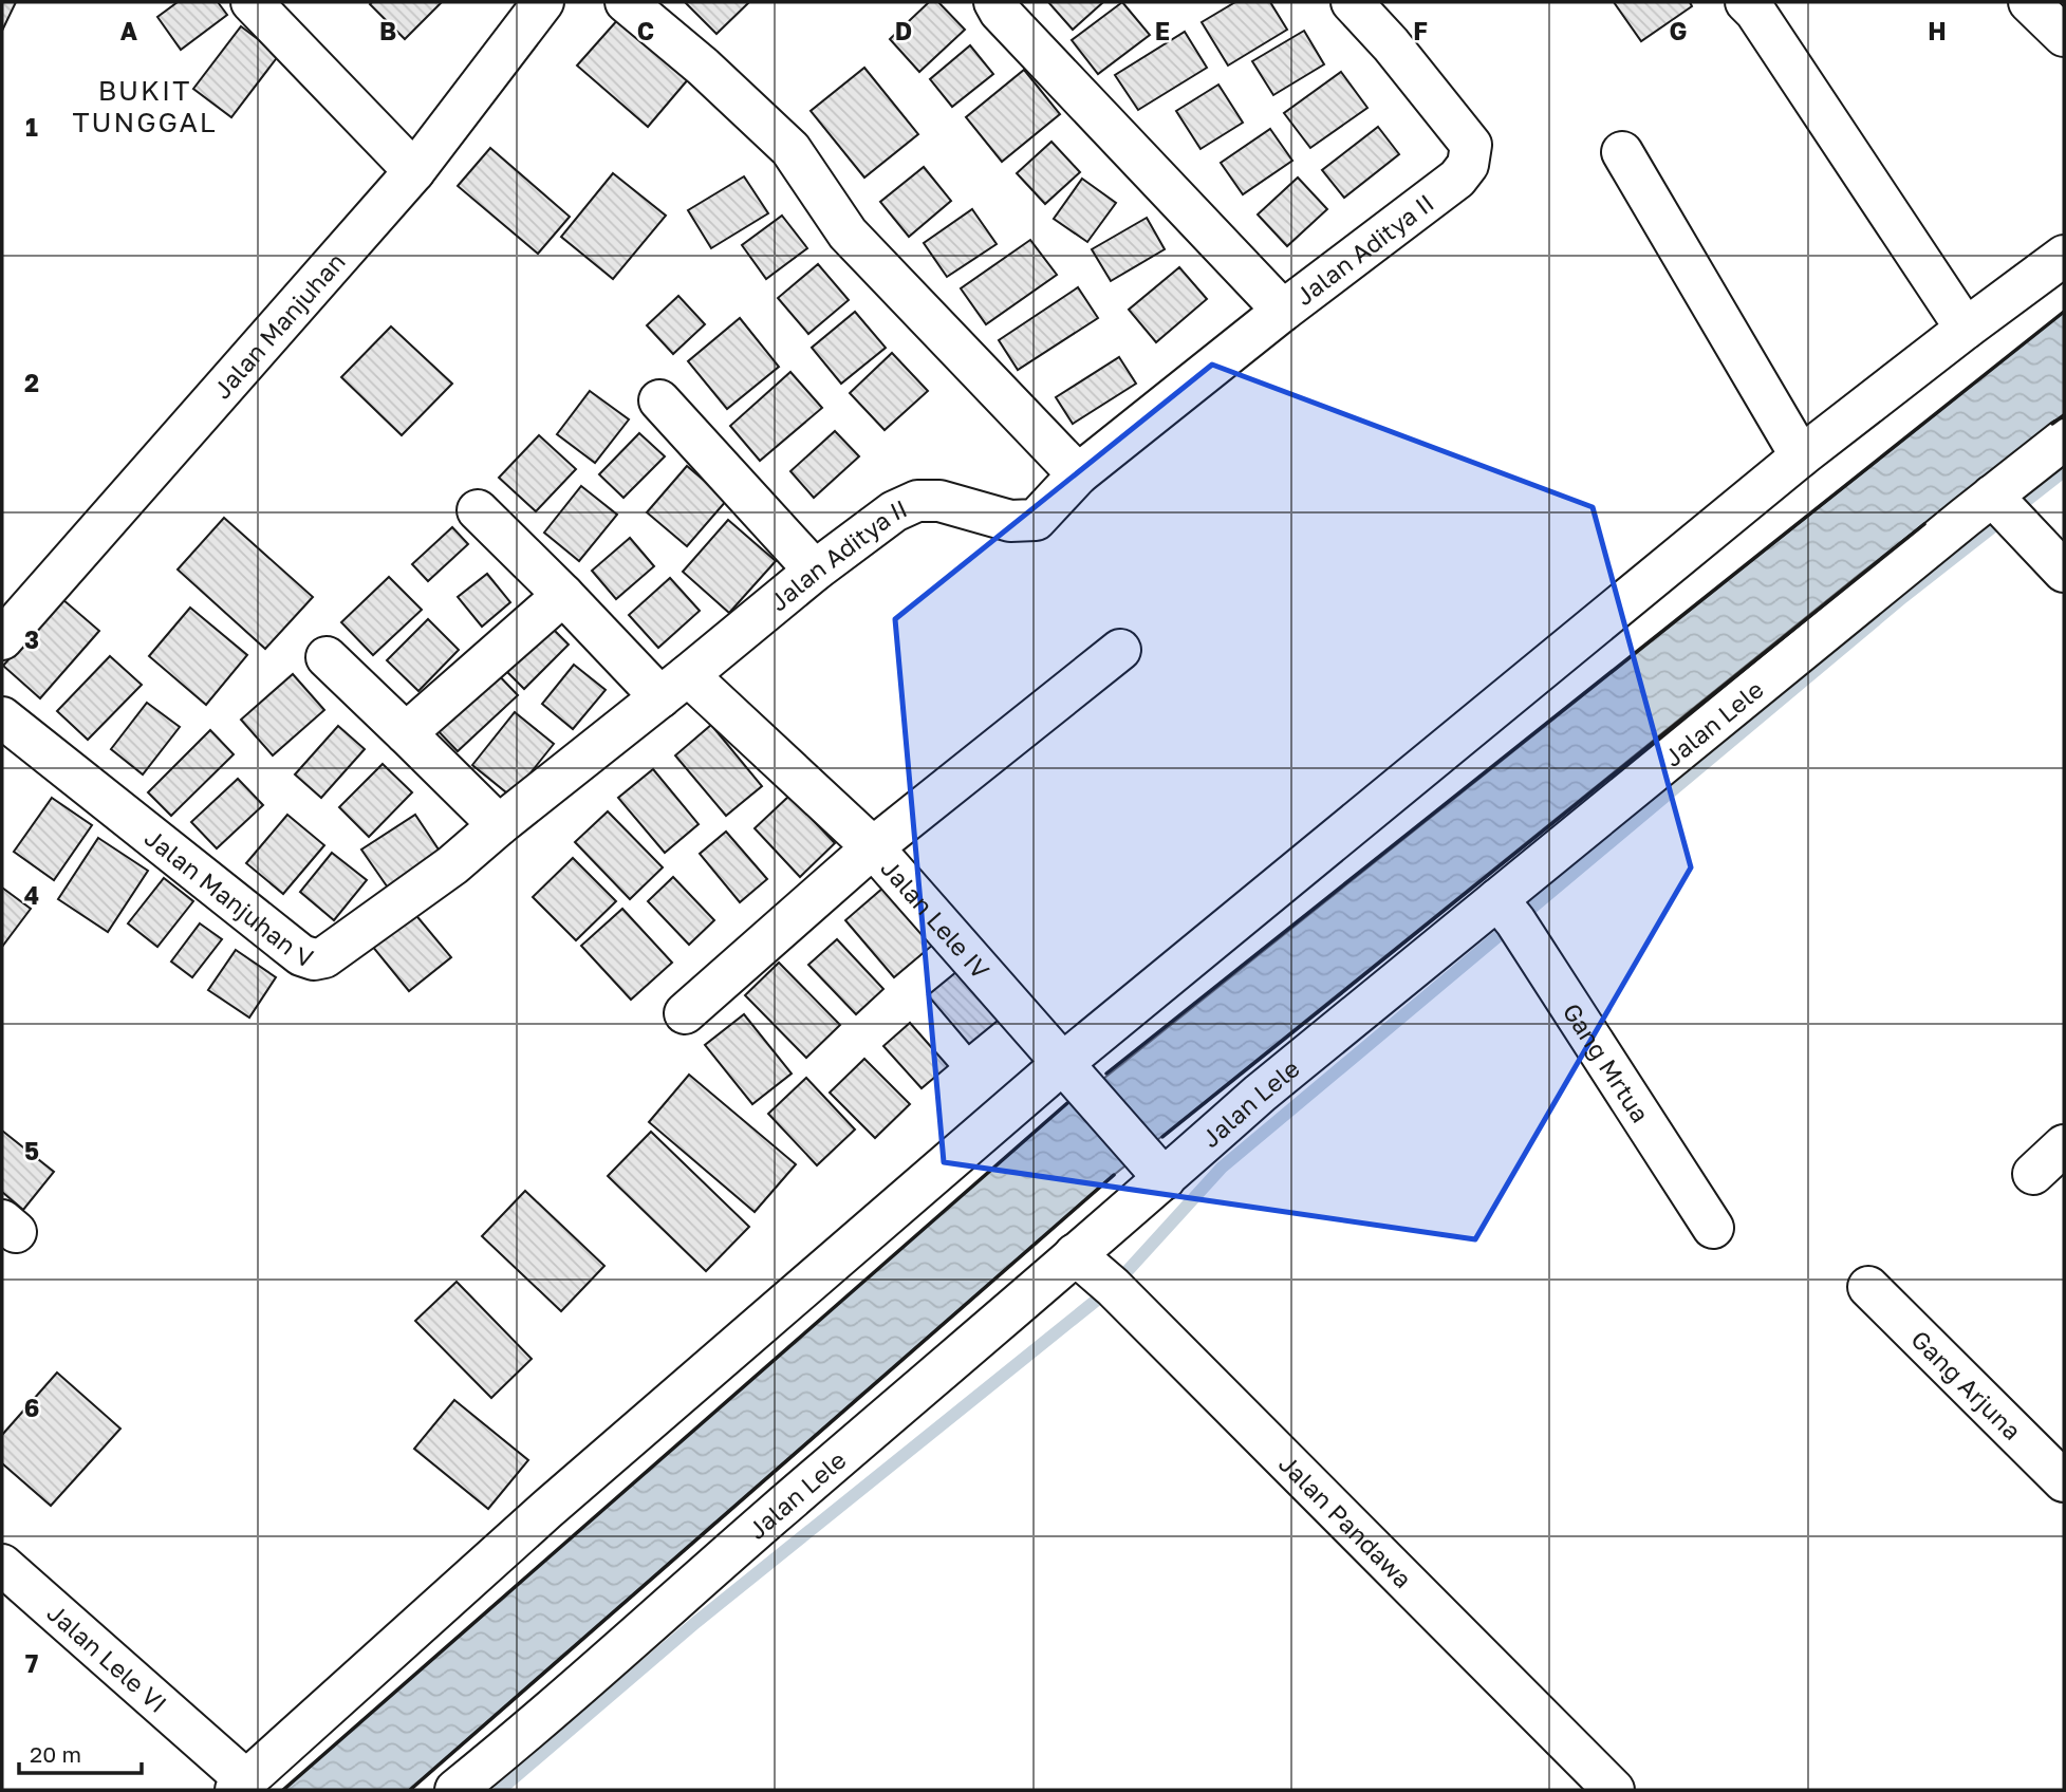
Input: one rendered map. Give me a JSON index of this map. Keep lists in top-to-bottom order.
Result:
{
  "streets": {
    "street": [
      "Jalan Aditya II",
      "Jalan Manjuhan",
      "Jalan Lele",
      "Jalan Manjuhan V",
      "Jalan Lele IV",
      "Gang Mrtua",
      "Gang Arjuna",
      "Jalan Pandawa",
      "Jalan Lele VI"
    ]
  },
  "crossings": [
    ["Jalan Aditya II", "Jalan Manjuhan V"],
    ["Jalan Aditya II", "Jalan Lele IV"],
    ["Jalan Lele", "Jalan Lele IV"],
    ["Jalan Lele", "Gang Mrtua"],
    ["Jalan Lele", "Jalan Pandawa"]
  ],
  "districts": ["BUKIT TUNGGAL"],
  "scale_bar": "20 m",
  "grid": {
    "columns": [
      "A",
      "B",
      "C",
      "D",
      "E",
      "F",
      "G",
      "H"
    ],
    "rows": [
      "1",
      "2",
      "3",
      "4",
      "5",
      "6",
      "7"
    ]
  }
}
